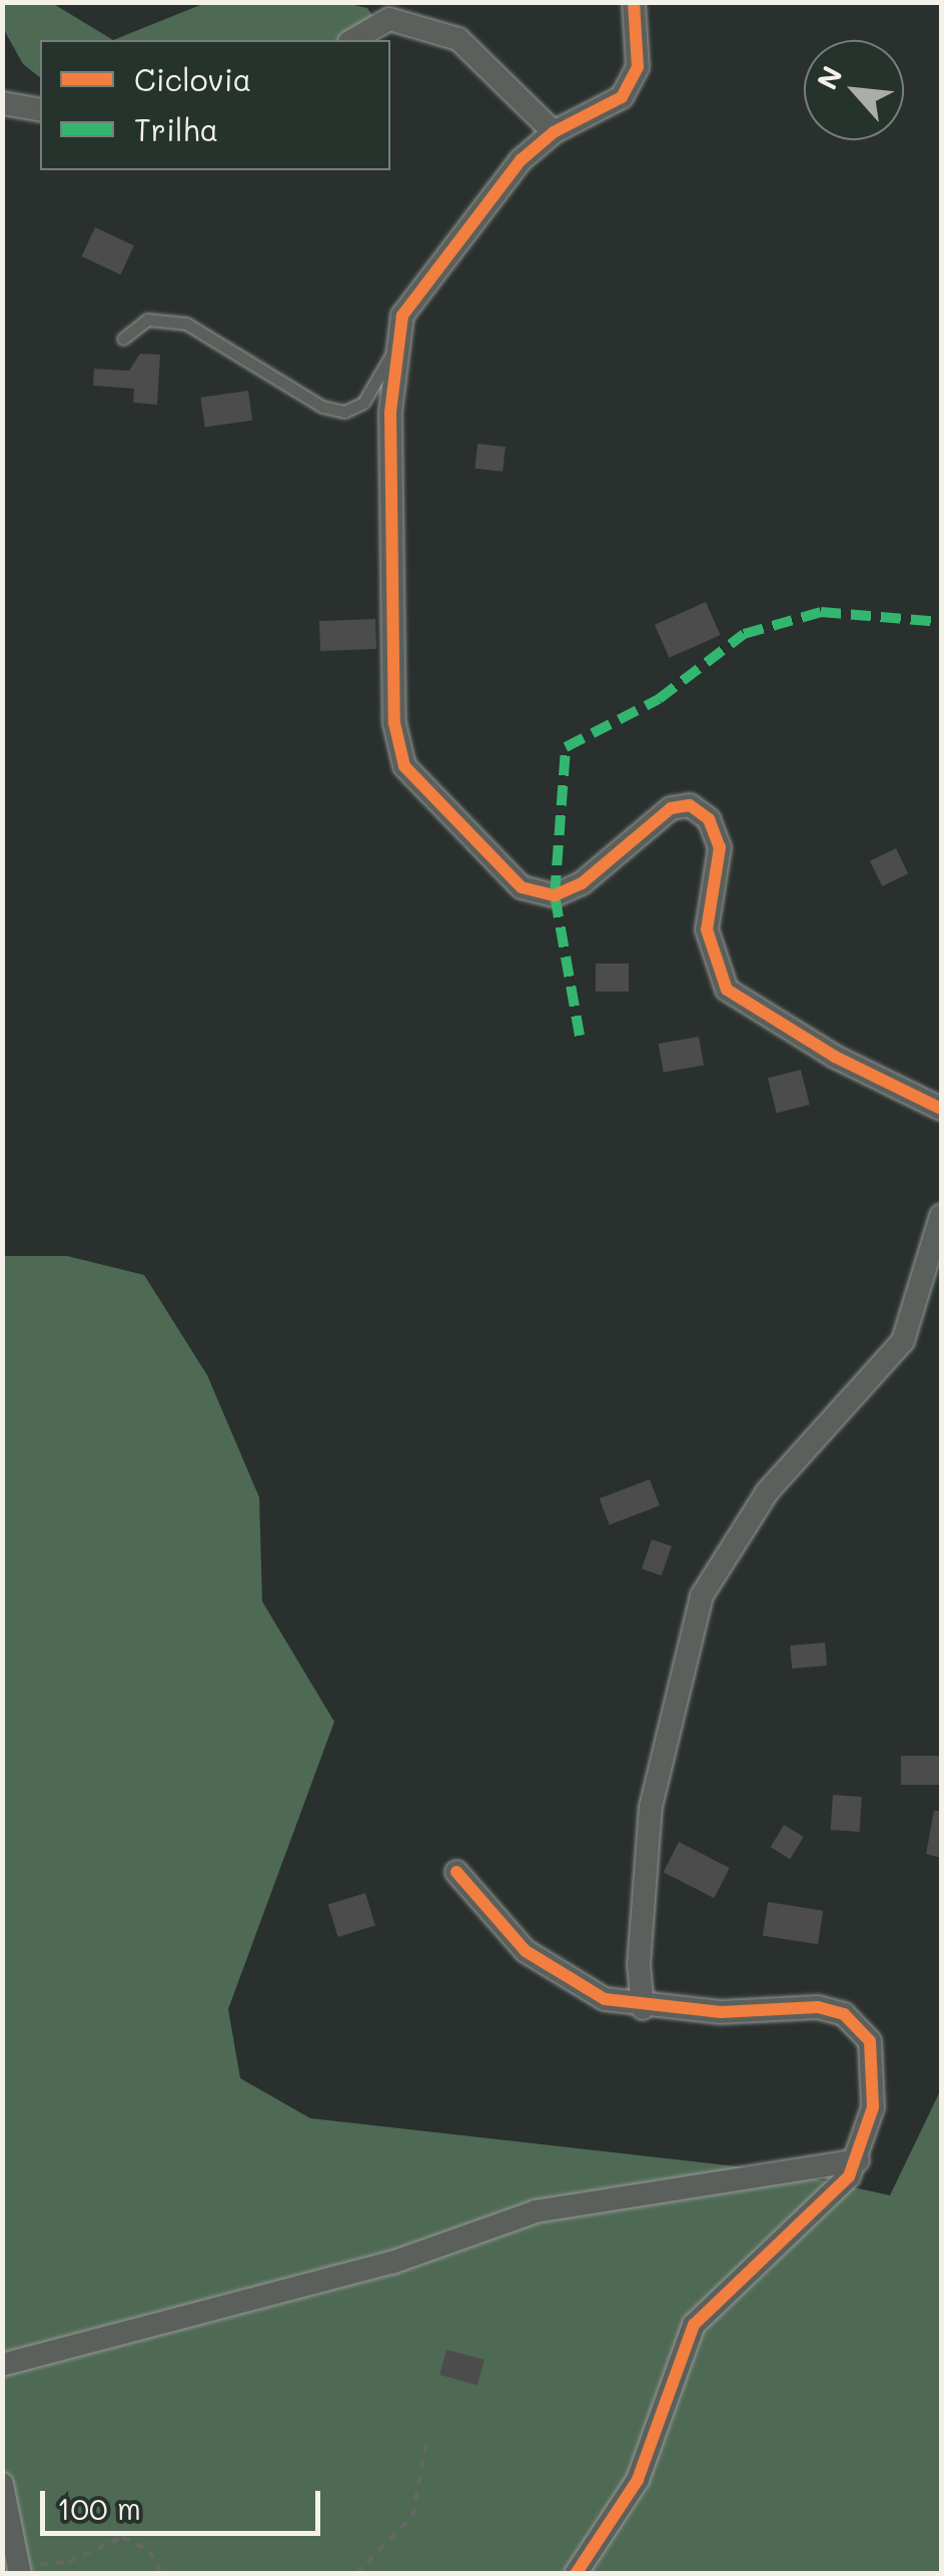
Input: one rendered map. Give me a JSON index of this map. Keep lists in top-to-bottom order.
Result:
{
  "legend": ["Ciclovia", "Trilha"],
  "scale_bar": "100 m",
  "north": "top left"
}
